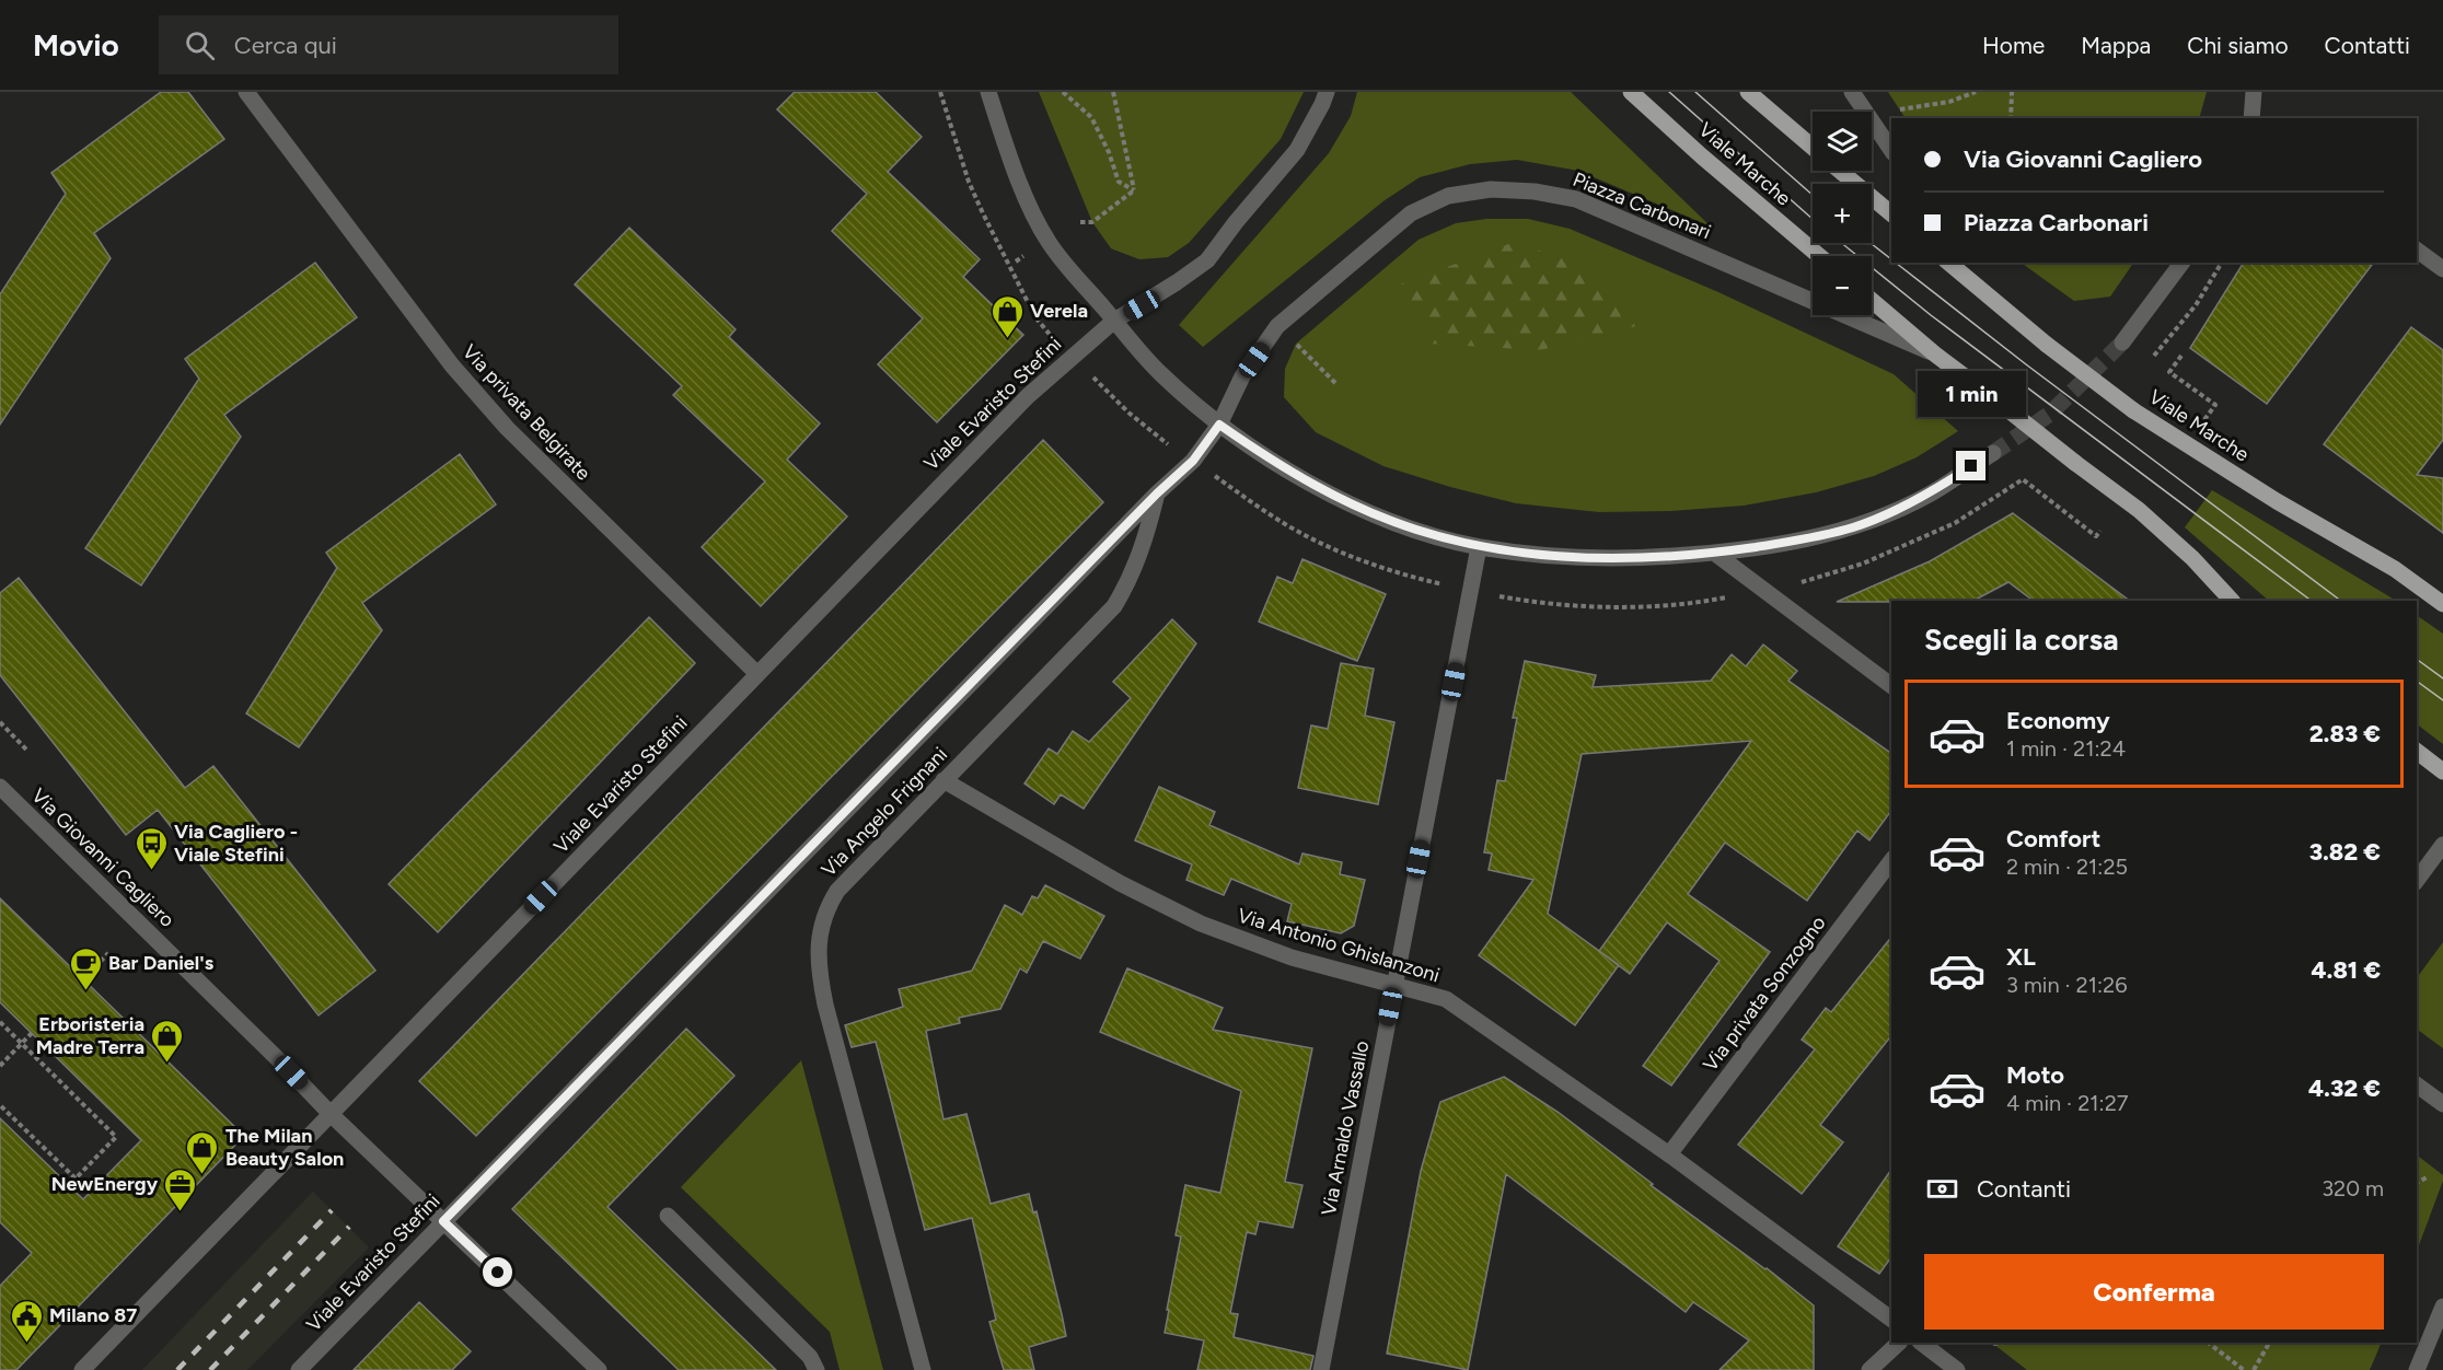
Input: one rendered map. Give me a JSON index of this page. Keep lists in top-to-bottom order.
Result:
{
  "streets": {
    "main road": ["Viale Marche"],
    "street": [
      "Piazza Carbonari",
      "Viale Evaristo Stefini",
      "Via privata Belgirate",
      "Via Angelo Frignani",
      "Via Giovanni Cagliero",
      "Via Antonio Ghislanzoni",
      "Via privata Sonzogno",
      "Via Arnaldo Vassallo"
    ]
  },
  "crossings": [
    ["Piazza Carbonari", "Viale Evaristo Stefini"],
    ["Viale Evaristo Stefini", "Via privata Belgirate"],
    ["Viale Evaristo Stefini", "Via Angelo Frignani"],
    ["Viale Evaristo Stefini", "Via Giovanni Cagliero"],
    ["Via Angelo Frignani", "Via Antonio Ghislanzoni"],
    ["Via Antonio Ghislanzoni", "Via privata Sonzogno"],
    ["Via Antonio Ghislanzoni", "Via Arnaldo Vassallo"]
  ],
  "places": {
    "shop": ["Verela", "Erboristeria Madre Terra", "The Milan Beauty Salon"],
    "bus stop": ["Via Cagliero - Viale Stefini"],
    "cafe": ["Bar Daniel's"],
    "office": ["NewEnergy"],
    "public building": ["Milano 87"]
  },
  "page": {
    "header": "Movio",
    "search": "Cerca qui",
    "nav": [
      "Home",
      "Mappa",
      "Chi siamo",
      "Contatti"
    ],
    "map_buttons": ["+", "−"],
    "banner": ["Via Giovanni Cagliero", "Piazza Carbonari"],
    "bubble": "1 min",
    "heading": "Scegli la corsa",
    "list": [
      {
        "name": "Economy",
        "note": "1 min · 21:24",
        "value": "2.83 €"
      },
      {
        "name": "Comfort",
        "note": "2 min · 21:25",
        "value": "3.82 €"
      },
      {
        "name": "XL",
        "note": "3 min · 21:26",
        "value": "4.81 €"
      },
      {
        "name": "Moto",
        "note": "4 min · 21:27",
        "value": "4.32 €"
      }
    ],
    "pay": ["Contanti", "320 m"],
    "buttons": "Conferma"
  }
}
